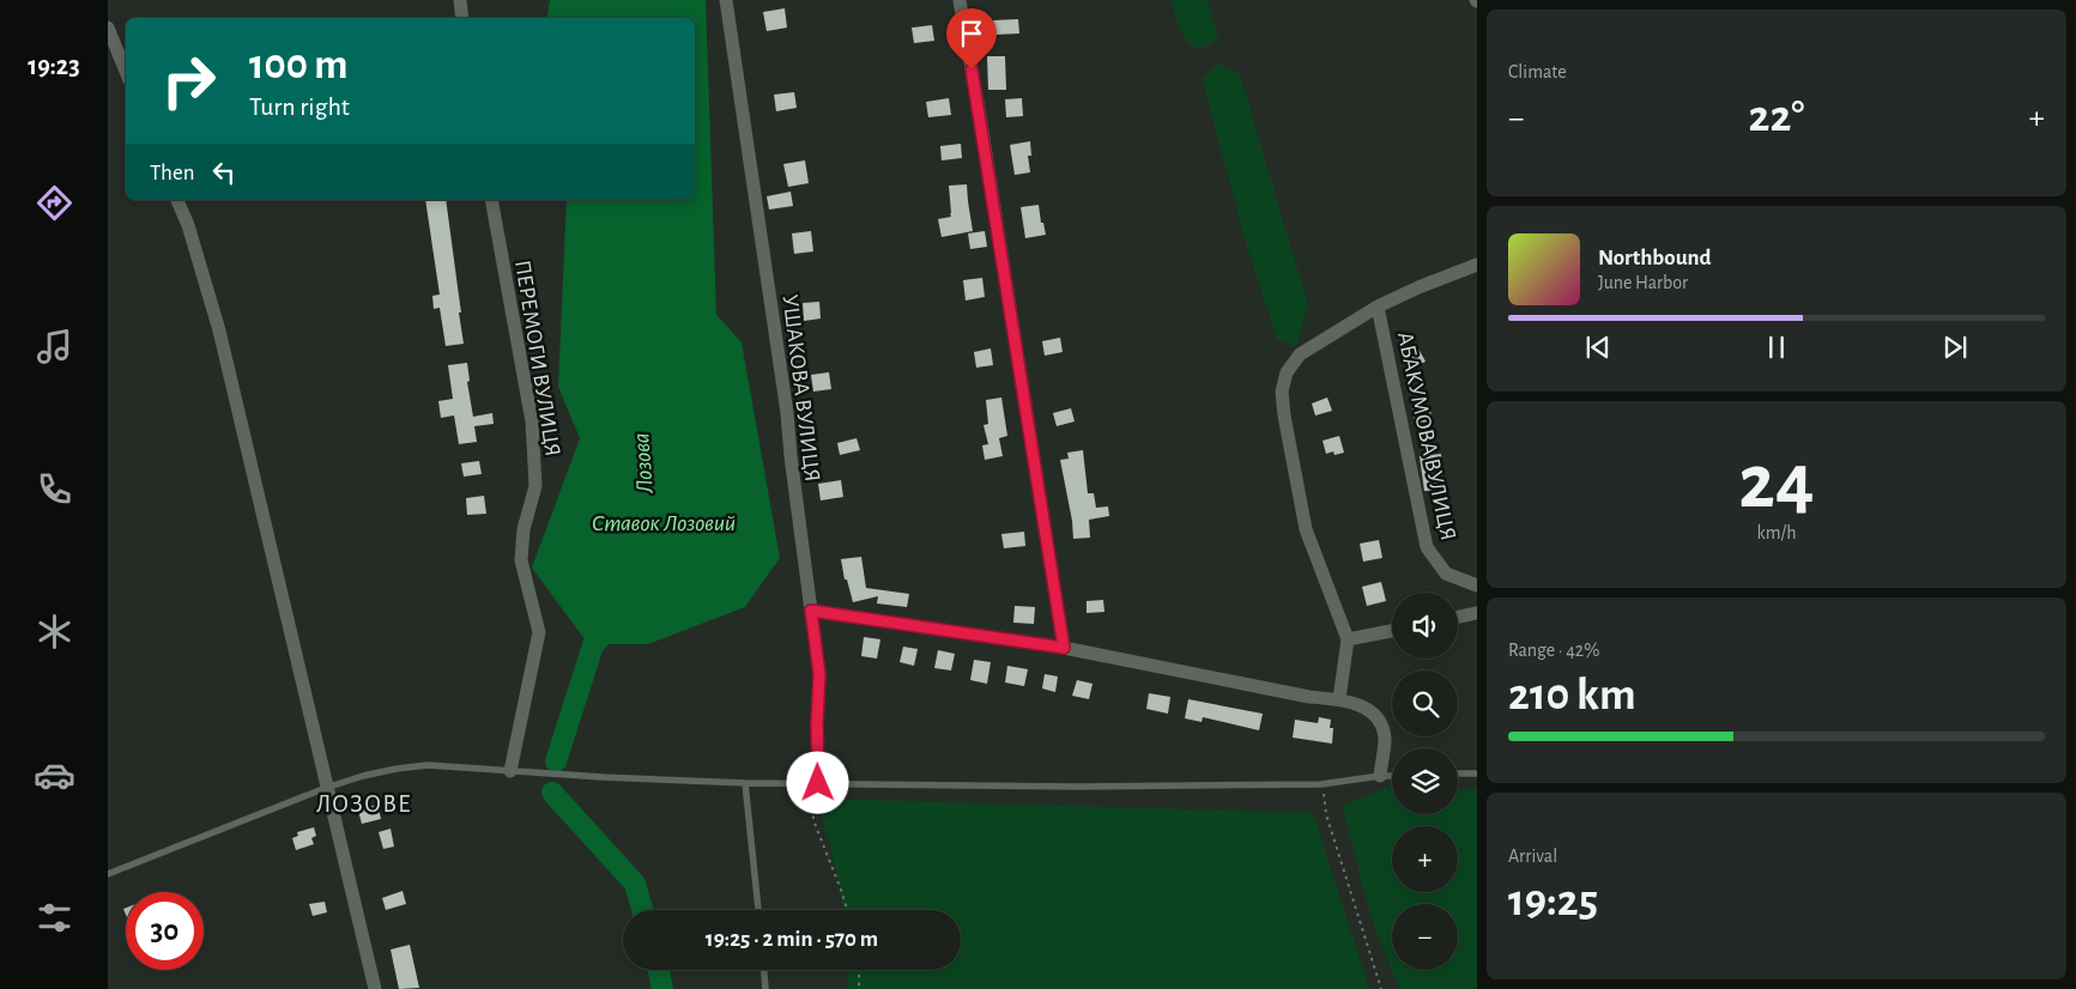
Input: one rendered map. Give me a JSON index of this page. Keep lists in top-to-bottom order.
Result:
{
  "streets": {
    "street": ["ПЕРЕМОГИ ВУЛИЦЯ", "УШАКОВА ВУЛИЦЯ", "АБАКУМОВА ВУЛИЦЯ"]
  },
  "districts": ["ЛОЗОВЕ"],
  "water": ["Лозова", "Ставок Лозовий"],
  "page": {
    "tabs": "19:23",
    "tile": [
      "Climate",
      ["24", "km/h"],
      ["Range · 42%", "210 km"],
      ["Arrival", "19:25"]
    ],
    "turn": ["100 m", "Turn right"],
    "heat": ["−", "22°", "+"],
    "then": "Then",
    "song": ["Northbound", "June Harbor"],
    "map_buttons": ["+", "−"],
    "limit": "30",
    "trip": "19:25 · 2 min · 570 m"
  }
}
